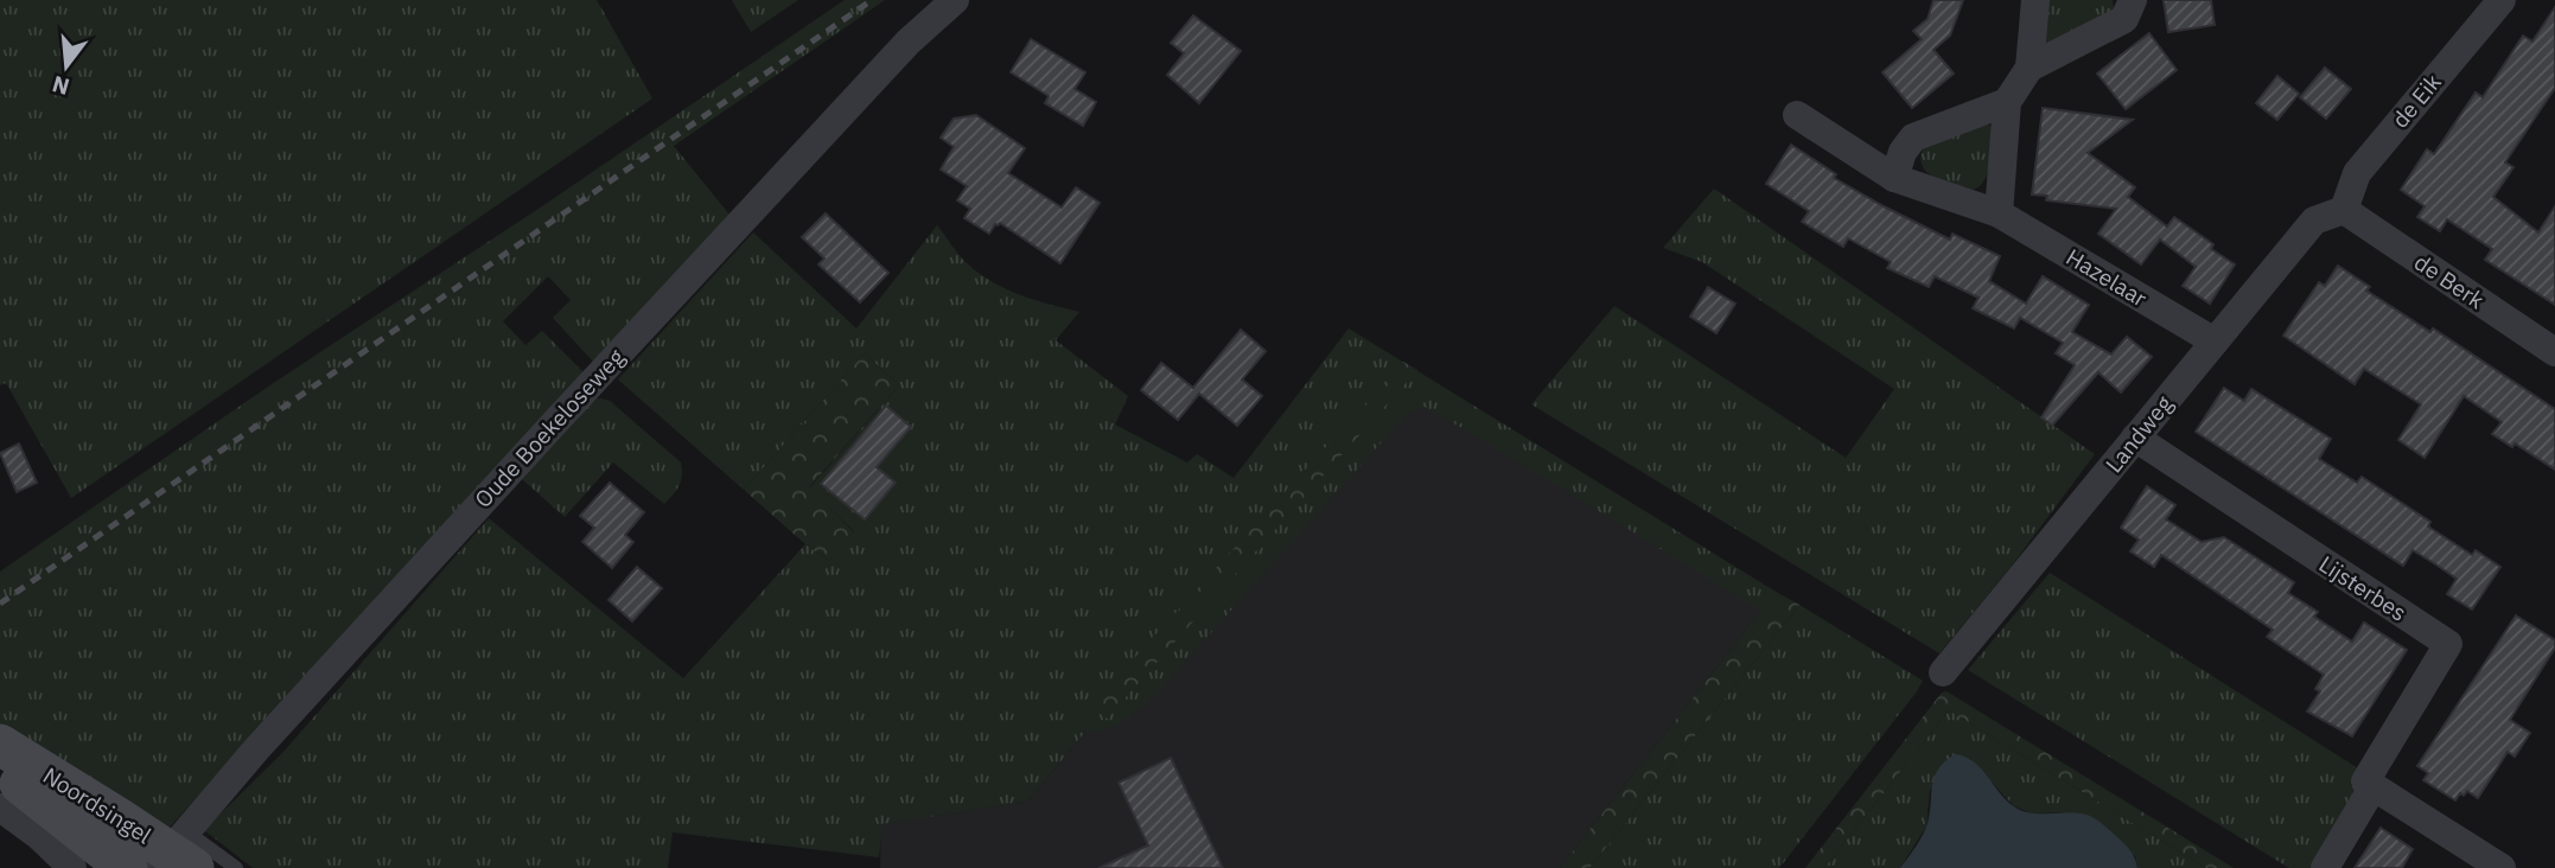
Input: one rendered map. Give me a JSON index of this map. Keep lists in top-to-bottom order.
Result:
{
  "streets": {
    "main road": ["Noordsingel"],
    "street": [
      "de Eik",
      "Hazelaar",
      "de Berk",
      "Oude Boekeloseweg",
      "Landweg",
      "Lijsterbes"
    ]
  },
  "crossings": [
    ["de Eik", "de Berk"],
    ["de Eik", "Landweg"],
    ["Hazelaar", "Landweg"],
    ["de Berk", "Landweg"],
    ["Oude Boekeloseweg", "Noordsingel"],
    ["Landweg", "Lijsterbes"]
  ],
  "north": "bottom"
}
